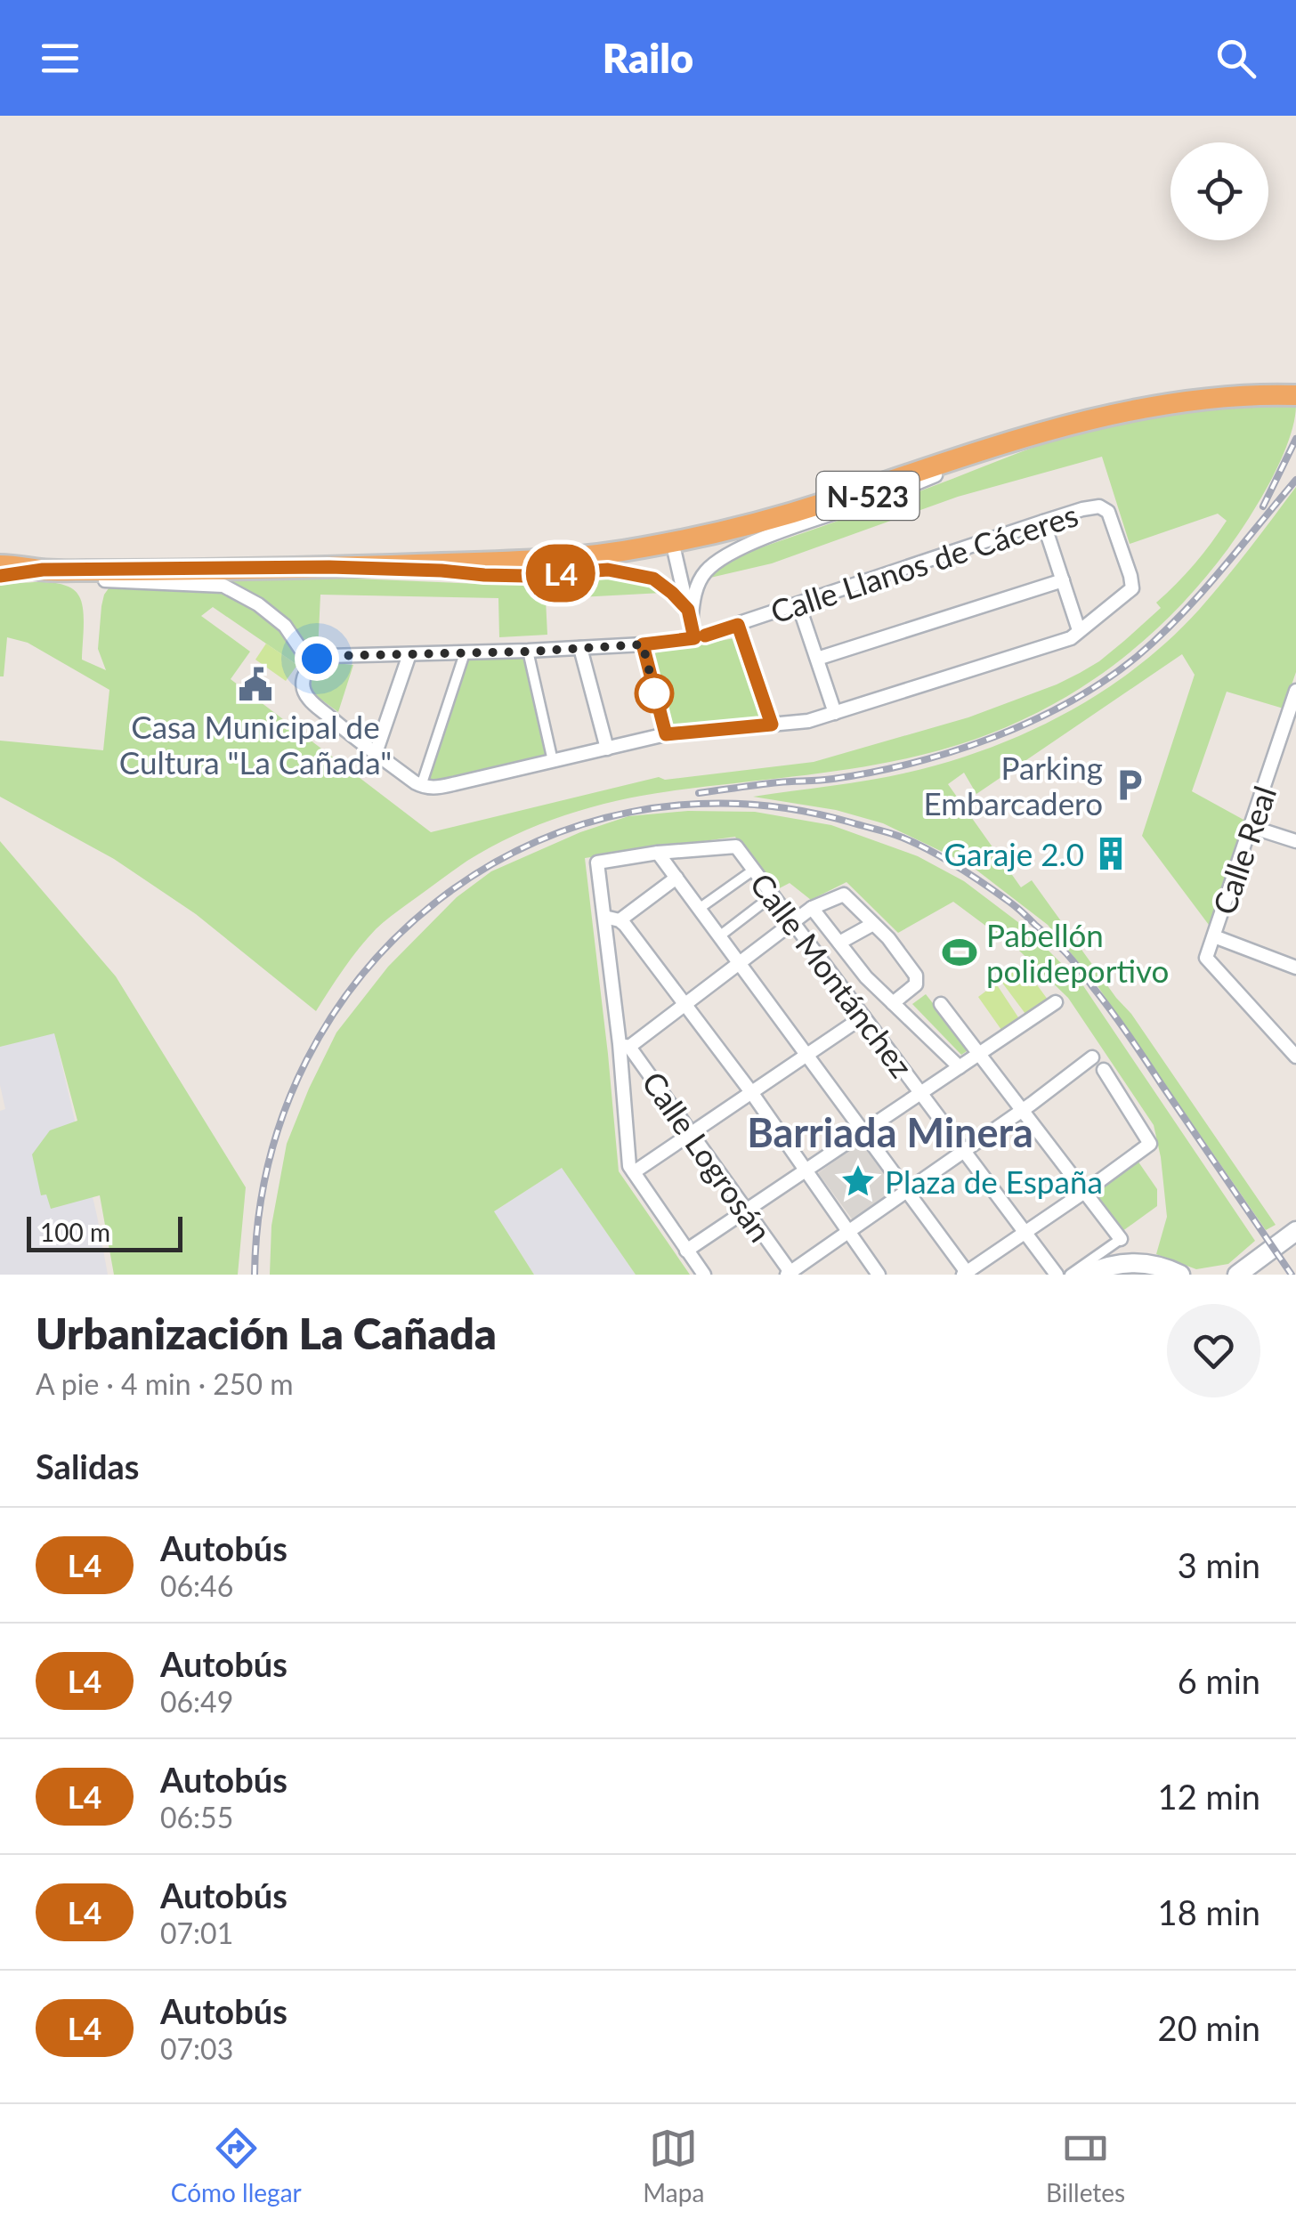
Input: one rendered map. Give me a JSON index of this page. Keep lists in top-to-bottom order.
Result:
{
  "streets": {
    "highway": ["N-523"],
    "street": [
      "Calle Llanos de Cáceres",
      "Calle Real",
      "Calle Montánchez",
      "Calle Logrosán"
    ]
  },
  "districts": ["Barriada Minera"],
  "places": {
    "public building": ["Casa Municipal de Cultura \"La Cañada\""],
    "parking": ["Parking Embarcadero"],
    "building": ["Garaje 2.0"],
    "sports": ["Pabellón polideportivo"],
    "place": ["Plaza de España"]
  },
  "lines": ["bus line L4"],
  "scale_bar": "100 m",
  "page": {
    "header": "Railo",
    "on_map": "L4",
    "scale": "100 m",
    "heading": [
      ["Urbanización La Cañada", "A pie · 4 min · 250 m"],
      "Salidas"
    ],
    "list": [
      {
        "mark": "L4",
        "name": "Autobús",
        "note": "06:46",
        "value": "3 min"
      },
      {
        "mark": "L4",
        "name": "Autobús",
        "note": "06:49",
        "value": "6 min"
      },
      {
        "mark": "L4",
        "name": "Autobús",
        "note": "06:55",
        "value": "12 min"
      },
      {
        "mark": "L4",
        "name": "Autobús",
        "note": "07:01",
        "value": "18 min"
      },
      {
        "mark": "L4",
        "name": "Autobús",
        "note": "07:03",
        "value": "20 min"
      }
    ],
    "tabs": ["Cómo llegar", "Mapa", "Billetes"]
  }
}
